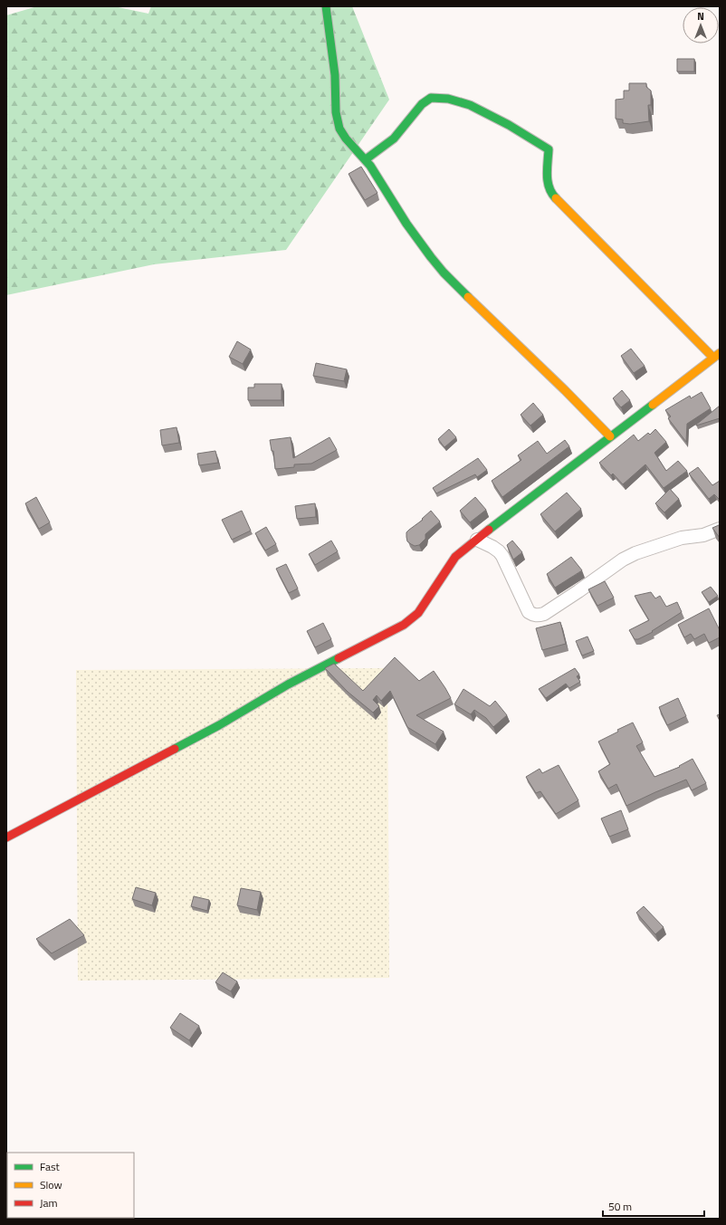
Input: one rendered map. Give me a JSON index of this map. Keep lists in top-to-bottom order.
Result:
{
  "legend": ["Fast", "Slow", "Jam"],
  "scale_bar": "50 m",
  "north": "top"
}
